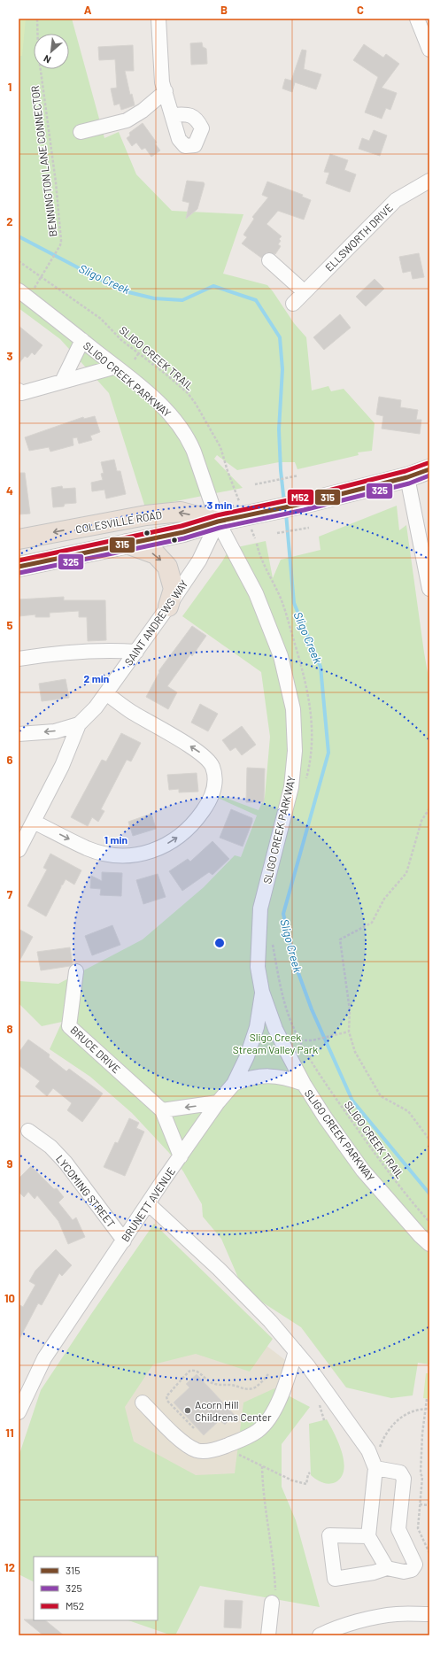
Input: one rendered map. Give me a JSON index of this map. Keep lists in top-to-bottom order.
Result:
{
  "streets": {
    "highway": ["COLESVILLE ROAD"],
    "street": [
      "ELLSWORTH DRIVE",
      "SLIGO CREEK PARKWAY",
      "SAINT ANDREWS WAY",
      "BRUCE DRIVE",
      "LYCOMING STREET",
      "BRUNETT AVENUE"
    ],
    "path": ["BENNINGTON LANE CONNECTOR", "SLIGO CREEK TRAIL"]
  },
  "crossings": [
    ["BENNINGTON LANE CONNECTOR", "SLIGO CREEK TRAIL"],
    ["SLIGO CREEK PARKWAY", "COLESVILLE ROAD"],
    ["SLIGO CREEK PARKWAY", "SAINT ANDREWS WAY"],
    ["SLIGO CREEK PARKWAY", "BRUNETT AVENUE"],
    ["COLESVILLE ROAD", "SAINT ANDREWS WAY"],
    ["BRUCE DRIVE", "BRUNETT AVENUE"],
    ["LYCOMING STREET", "BRUNETT AVENUE"]
  ],
  "water": ["Sligo Creek"],
  "parks": ["Sligo Creek Stream Valley Park"],
  "places": ["Acorn Hill Childrens Center"],
  "lines": ["transit line M52", "transit line 315", "transit line 325"],
  "legend": ["315", "325", "M52"],
  "north": "bottom left",
  "grid": {
    "columns": ["A", "B", "C"],
    "rows": [
      "1",
      "2",
      "3",
      "4",
      "5",
      "6",
      "7",
      "8",
      "9",
      "10",
      "11",
      "12"
    ]
  },
  "rings": ["3 min", "2 min", "1 min"]
}
